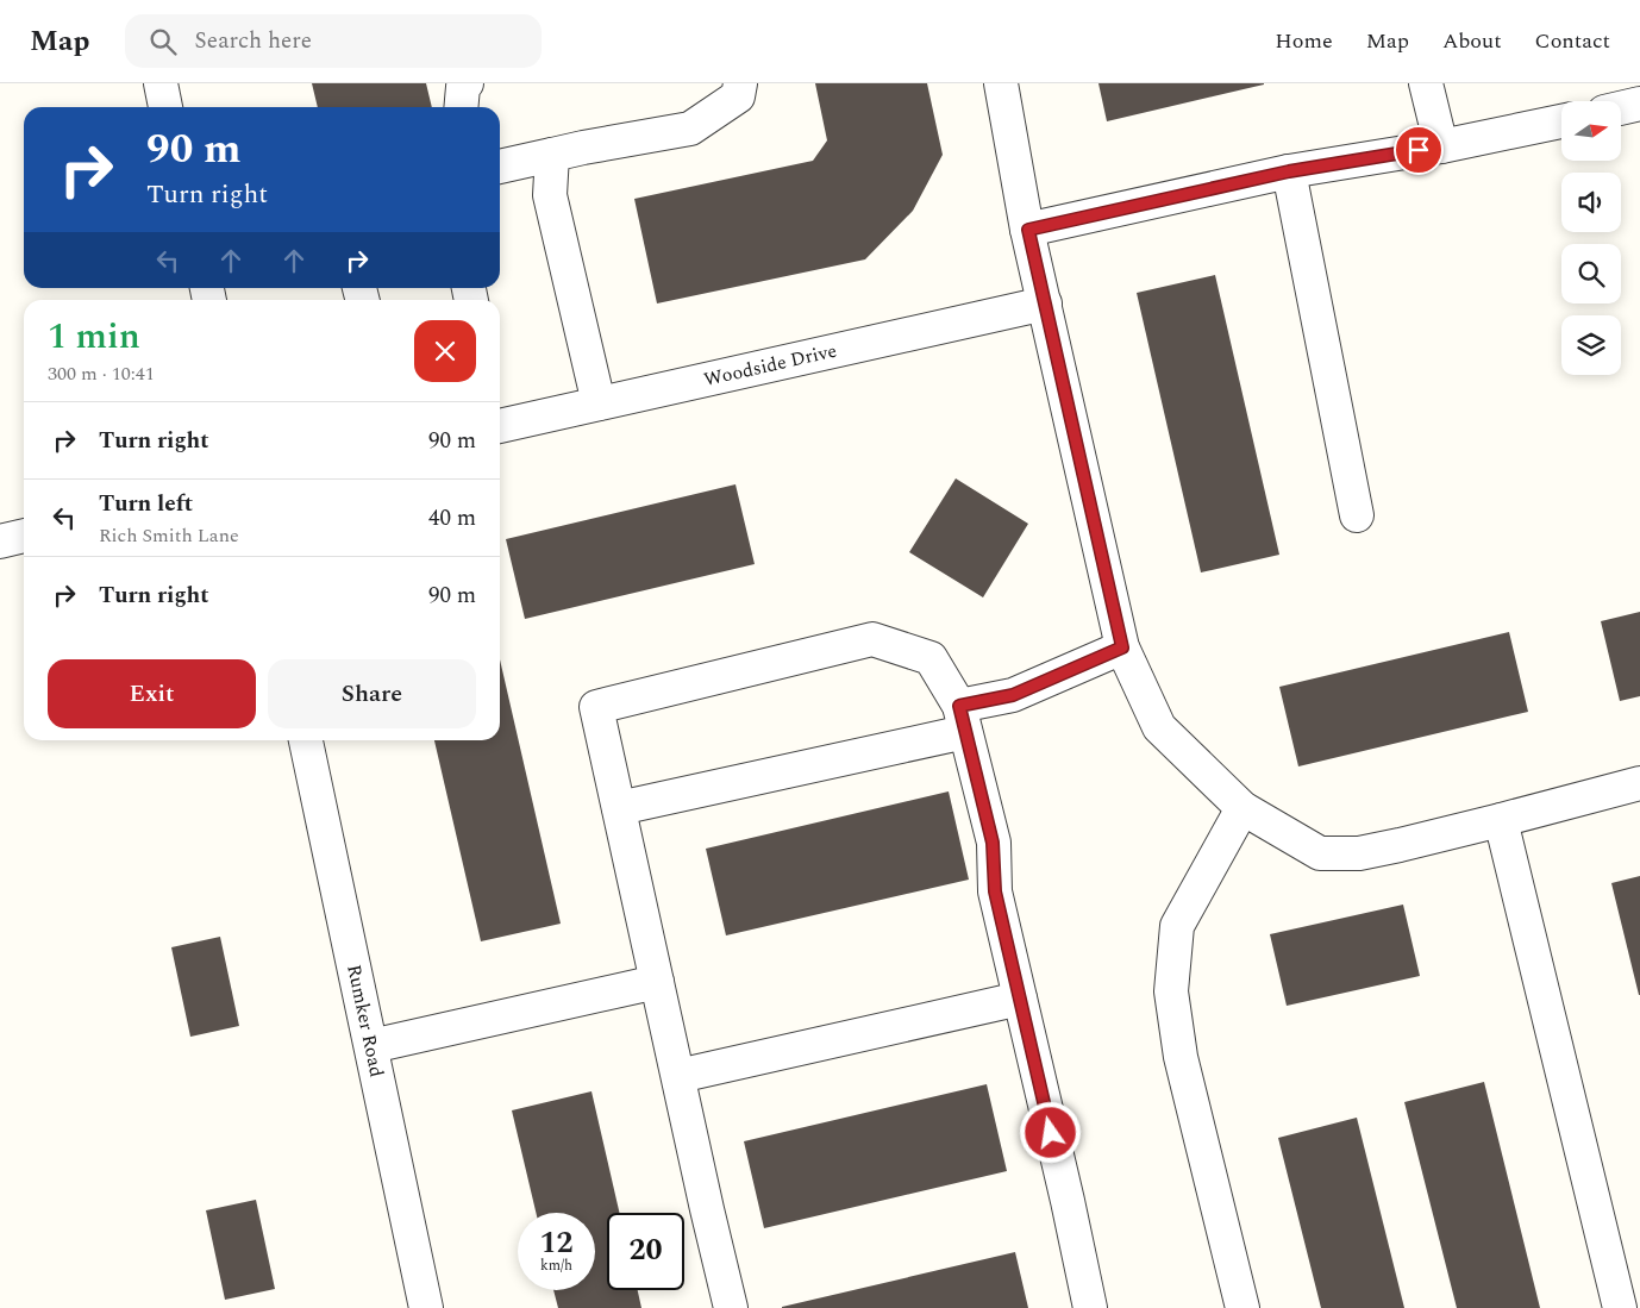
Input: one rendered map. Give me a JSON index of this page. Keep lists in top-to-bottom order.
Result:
{
  "streets": {
    "street": ["Woodside Drive", "Rumker Road"]
  },
  "north": "right",
  "page": {
    "header": "Map",
    "search": "Search here",
    "nav": [
      "Home",
      "Map",
      "About",
      "Contact"
    ],
    "turn": ["90 m", "Turn right"],
    "heading": ["1 min", "300 m · 10:41"],
    "list": [
      {
        "name": "Turn right",
        "value": "90 m"
      },
      {
        "name": "Turn left",
        "note": "Rich Smith Lane",
        "value": "40 m"
      },
      {
        "name": "Turn right",
        "value": "90 m"
      }
    ],
    "buttons": ["Exit", "Share"],
    "speed": "12 km/h",
    "limit": "20"
  }
}
